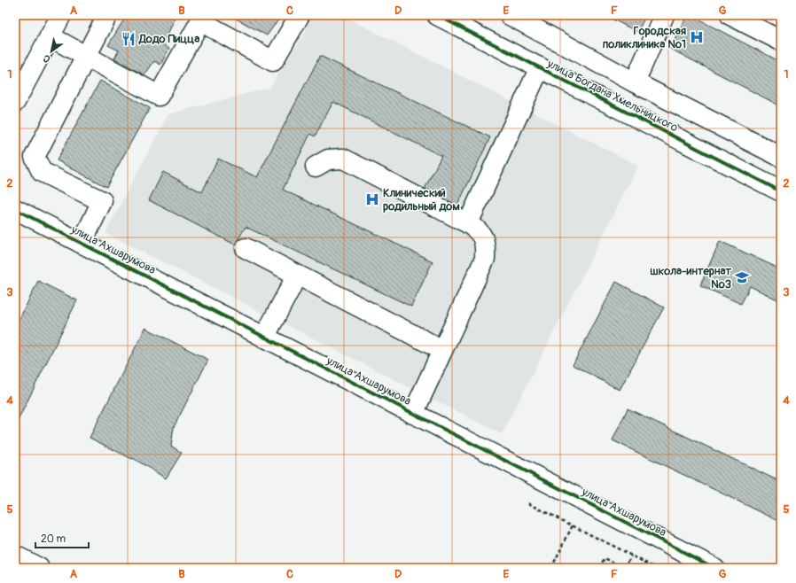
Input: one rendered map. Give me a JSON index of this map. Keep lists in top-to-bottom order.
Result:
{
  "streets": {
    "street": ["улица Богдана Хмельницкого", "улица Ахшарумова"]
  },
  "places": {
    "hospital": ["Городская поликлиника №1", "Клинический родильный дом"],
    "restaurant": ["Додо Пицца"],
    "school or university": ["школа-интернат №3"]
  },
  "scale_bar": "20 m",
  "north": "bottom left",
  "grid": {
    "columns": [
      "A",
      "B",
      "C",
      "D",
      "E",
      "F",
      "G"
    ],
    "rows": [
      "1",
      "2",
      "3",
      "4",
      "5"
    ]
  }
}
